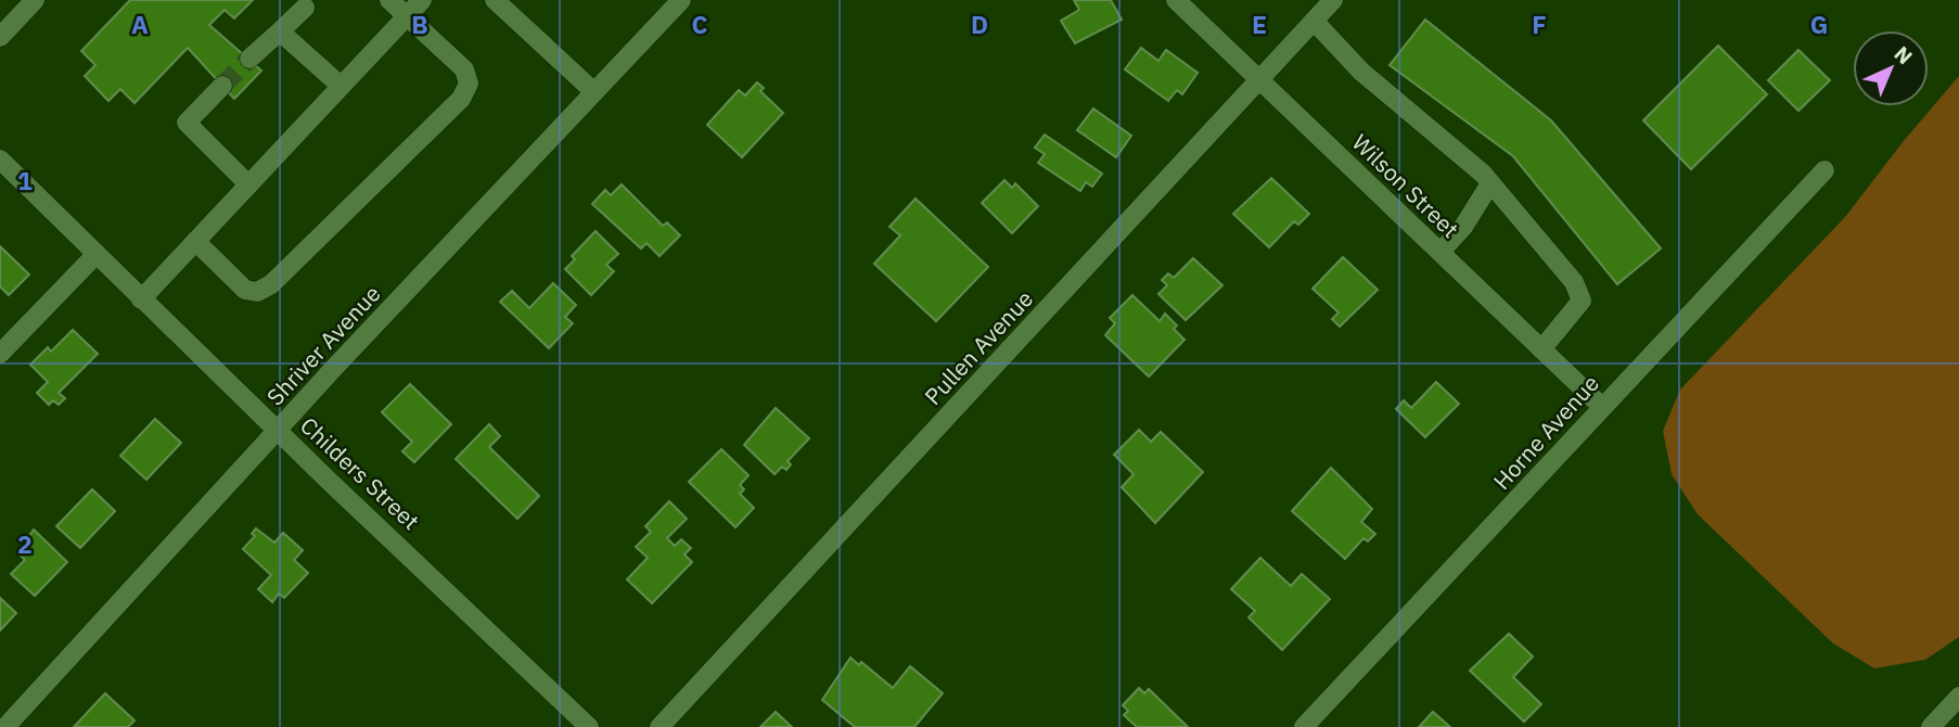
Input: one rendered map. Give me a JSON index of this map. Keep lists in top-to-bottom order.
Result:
{
  "streets": {
    "street": [
      "Wilson Street",
      "Shriver Avenue",
      "Pullen Avenue",
      "Horne Avenue",
      "Childers Street"
    ]
  },
  "crossings": [
    ["Wilson Street", "Pullen Avenue"],
    ["Wilson Street", "Horne Avenue"],
    ["Shriver Avenue", "Childers Street"]
  ],
  "north": "top right",
  "grid": {
    "columns": [
      "A",
      "B",
      "C",
      "D",
      "E",
      "F",
      "G"
    ],
    "rows": ["1", "2"]
  }
}
